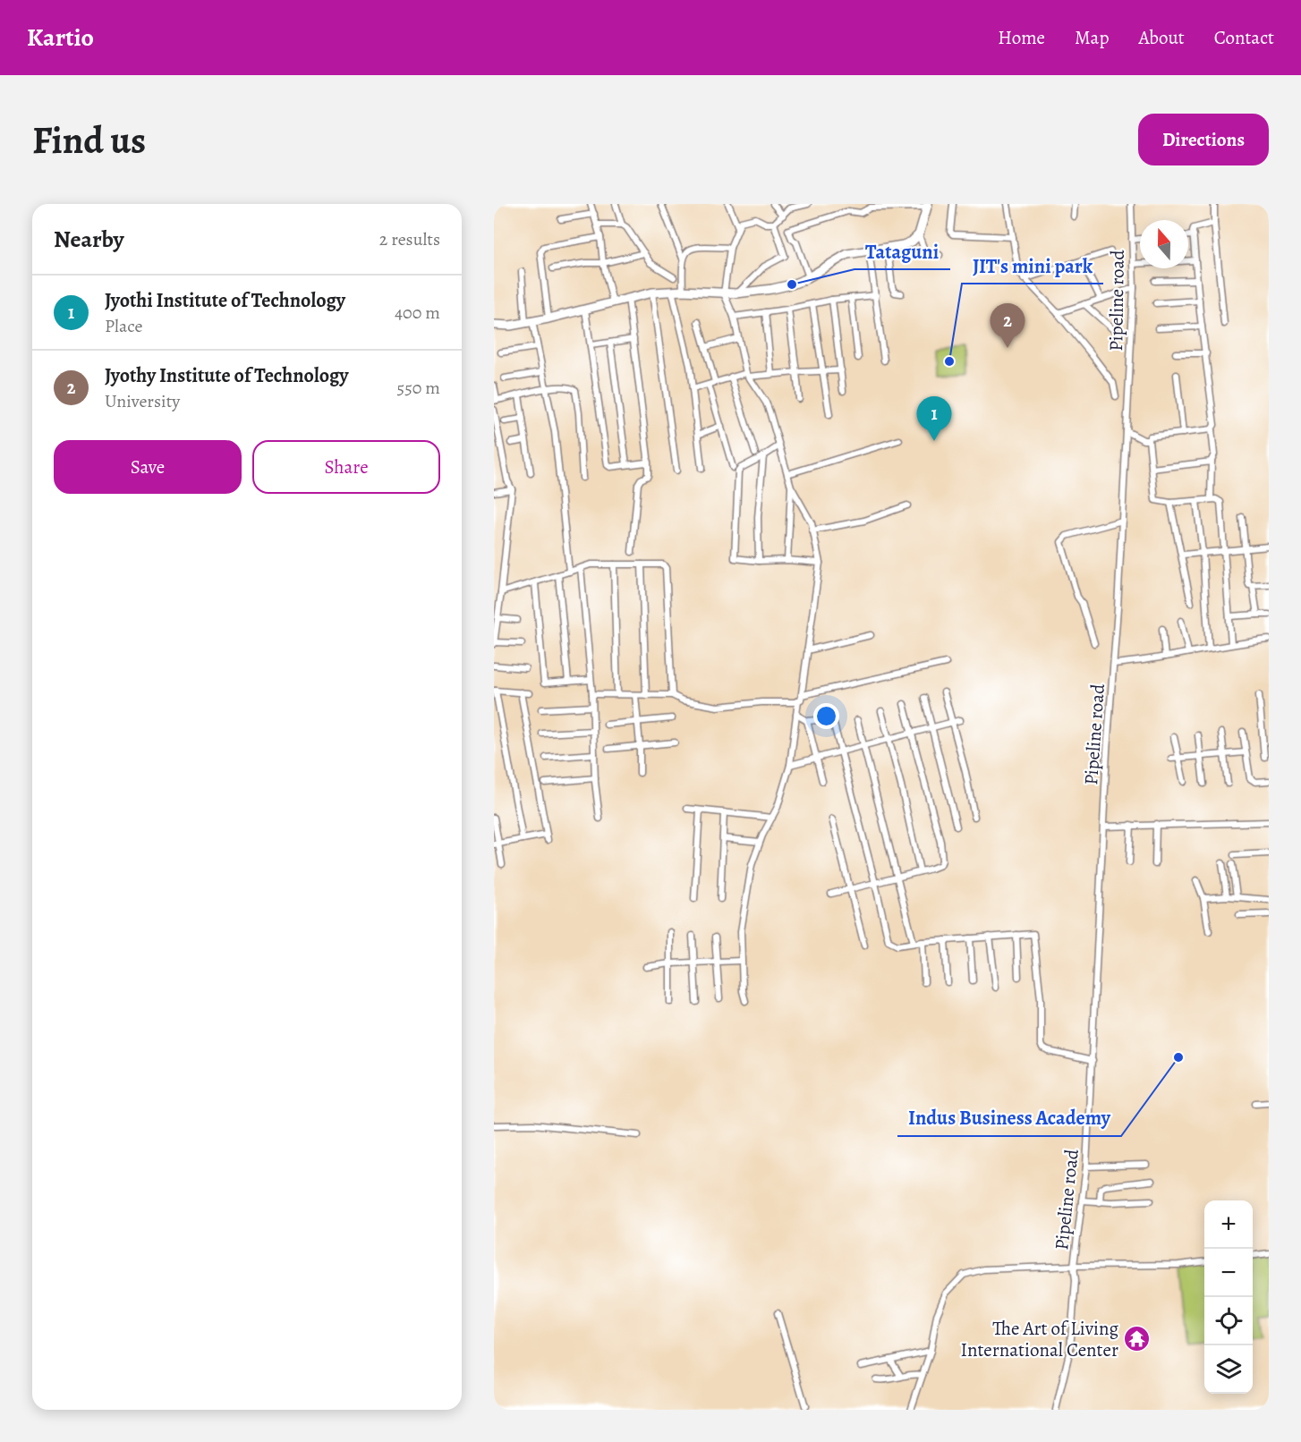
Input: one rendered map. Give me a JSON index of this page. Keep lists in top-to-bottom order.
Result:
{
  "streets": {
    "street": ["Pipeline road"]
  },
  "places": {
    "other": ["Tataguni", "JIT's mini park", "Indus Business Academy"],
    "temple": ["The Art of Living International Center"]
  },
  "north": "top",
  "page": {
    "header": "Kartio",
    "nav": [
      "Home",
      "Map",
      "About",
      "Contact"
    ],
    "buttons": [
      "Directions",
      ["Save", "Share"]
    ],
    "title": "Find us",
    "heading": ["Nearby", "2 results"],
    "list": [
      {
        "mark": "1",
        "name": "Jyothi Institute of Technology",
        "note": "Place",
        "value": "400 m"
      },
      {
        "mark": "2",
        "name": "Jyothy Institute of Technology",
        "note": "University",
        "value": "550 m"
      }
    ],
    "pins": ["2", "1"],
    "map_buttons": ["+", "−"]
  }
}
